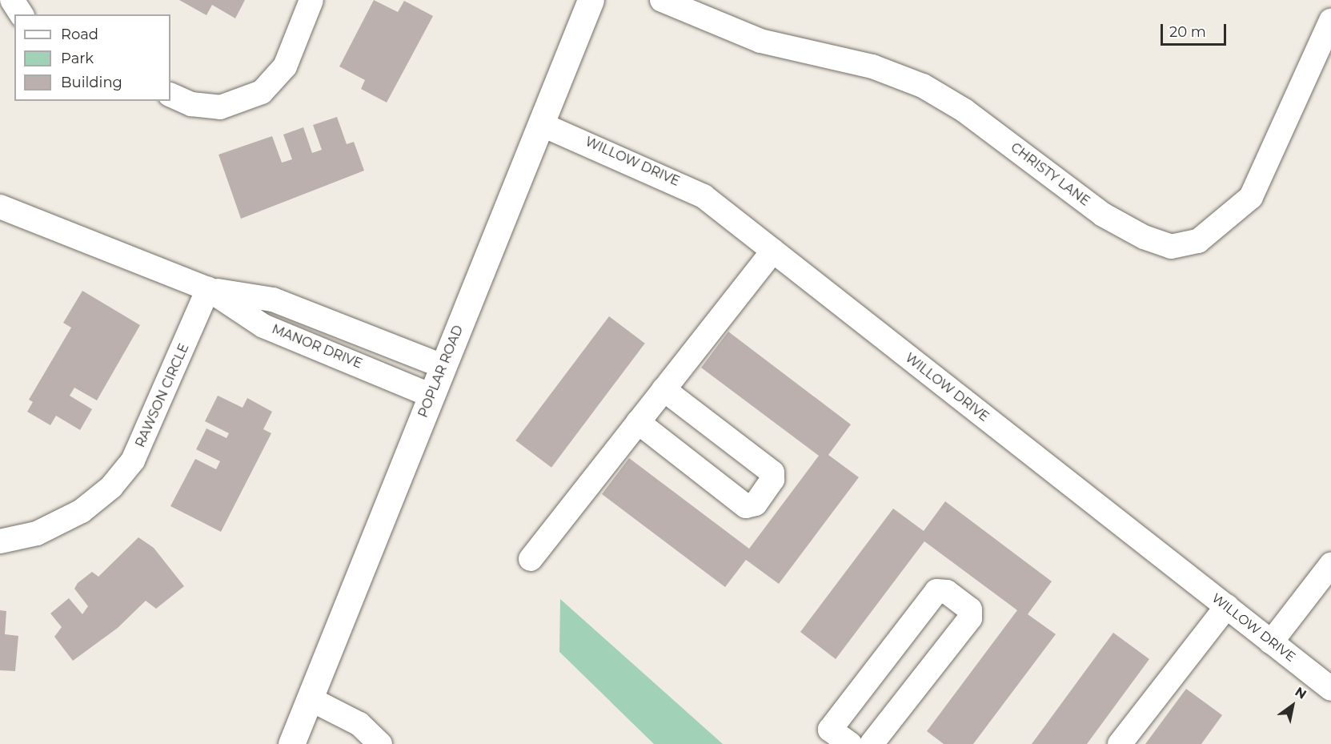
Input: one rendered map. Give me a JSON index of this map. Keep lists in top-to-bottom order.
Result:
{
  "streets": {
    "street": [
      "WILLOW DRIVE",
      "CHRISTY LANE",
      "MANOR DRIVE",
      "POPLAR ROAD",
      "RAWSON CIRCLE"
    ]
  },
  "crossings": [
    ["WILLOW DRIVE", "POPLAR ROAD"],
    ["MANOR DRIVE", "POPLAR ROAD"],
    ["MANOR DRIVE", "RAWSON CIRCLE"]
  ],
  "legend": ["Road", "Park", "Building"],
  "scale_bar": "20 m",
  "north": "top right"
}
